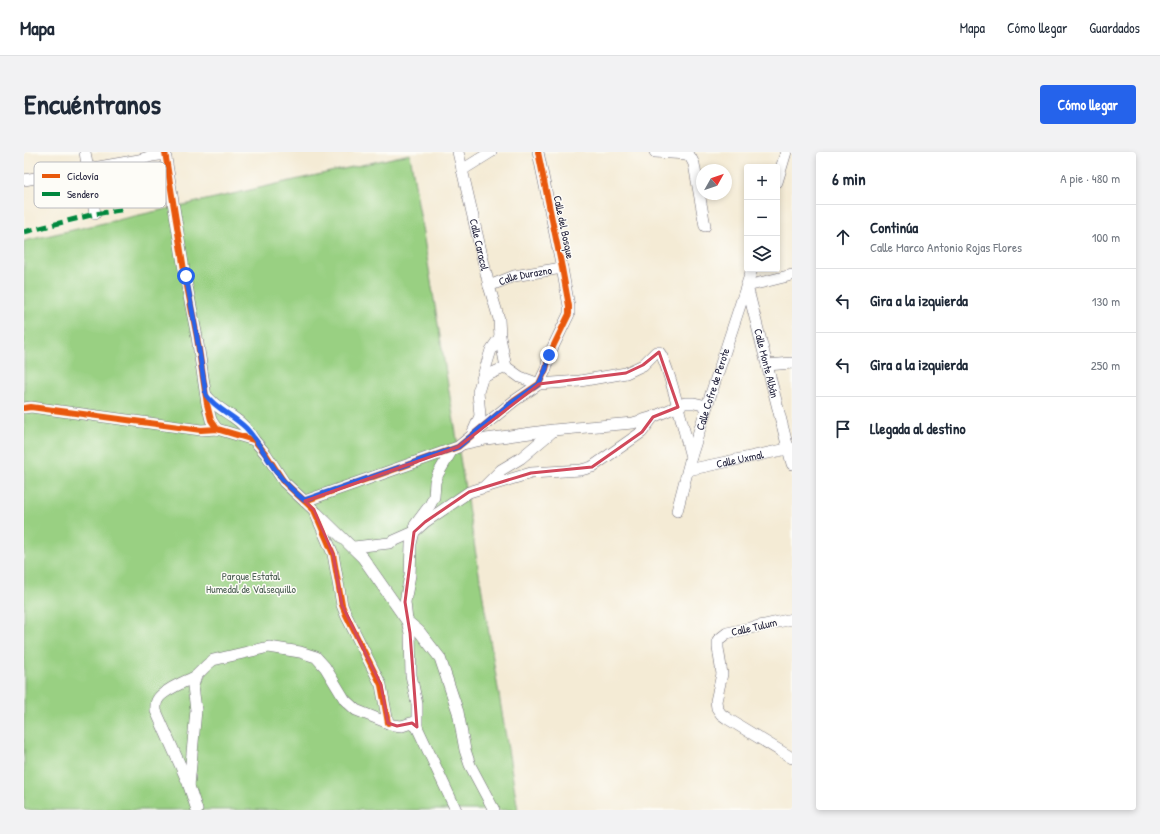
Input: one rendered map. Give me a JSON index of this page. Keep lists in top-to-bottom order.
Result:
{
  "streets": {
    "street": [
      "Calle del Bosque",
      "Calle Caracol",
      "Calle Durazno",
      "Calle Monte Albán",
      "Calle Cofre de Perote",
      "Calle Uxmal",
      "Calle Tulum"
    ]
  },
  "crossings": [
    ["Calle del Bosque", "Calle Durazno"],
    ["Calle Caracol", "Calle Durazno"],
    ["Calle Monte Albán", "Calle Cofre de Perote"],
    ["Calle Monte Albán", "Calle Uxmal"],
    ["Calle Cofre de Perote", "Calle Uxmal"]
  ],
  "parks": ["Parque Estatal Humedal de Valsequillo"],
  "legend": ["Ciclovía", "Sendero"],
  "north": "top right",
  "page": {
    "header": "Mapa",
    "nav": ["Mapa", "Cómo llegar", "Guardados"],
    "title": "Encuéntranos",
    "buttons": "Cómo llegar",
    "heading": ["6 min", "A pie · 480 m"],
    "map_buttons": ["+", "−"],
    "list": [
      ["Continúa", "Calle Marco Antonio Rojas Flores", "100 m"],
      ["Gira a la izquierda", "130 m"],
      ["Gira a la izquierda", "250 m"],
      "Llegada al destino"
    ]
  }
}
